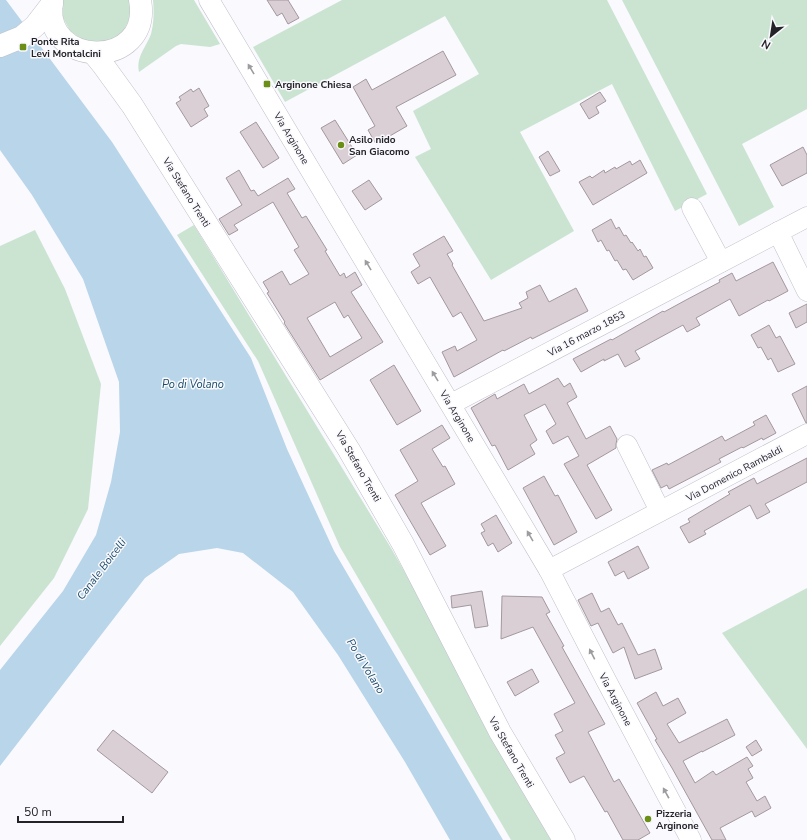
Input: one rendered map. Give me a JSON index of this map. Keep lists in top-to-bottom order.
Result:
{
  "streets": {
    "main road": ["Via Stefano Trenti"],
    "street": ["Via Arginone", "Via 16 marzo 1853", "Via Domenico Rambaldi"]
  },
  "crossings": [
    ["Via Arginone", "Via 16 marzo 1853"],
    ["Via Arginone", "Via Domenico Rambaldi"]
  ],
  "one_way": ["Via Arginone"],
  "water": ["Po di Volano", "Canale Boicelli"],
  "places": {
    "transit": ["Ponte Rita Levi Montalcini", "Arginone Chiesa"],
    "other": ["Asilo nido San Giacomo", "Pizzeria Arginone"]
  },
  "scale_bar": "50 m",
  "north": "bottom left"
}
